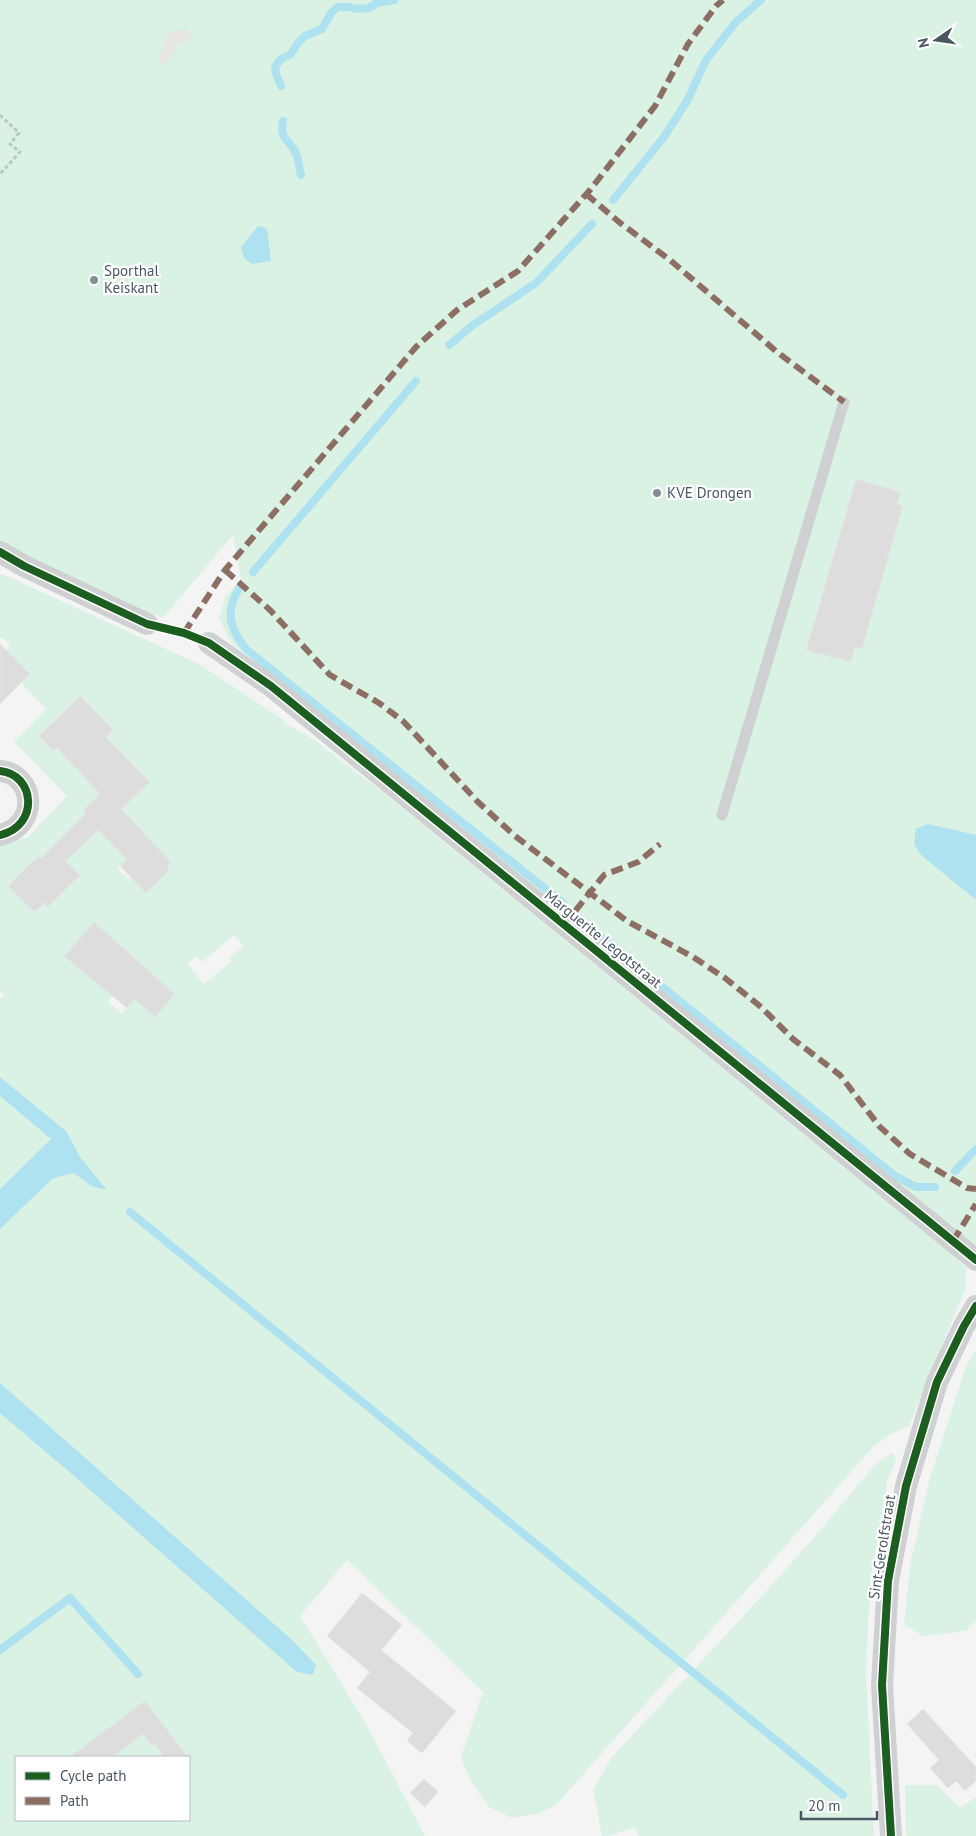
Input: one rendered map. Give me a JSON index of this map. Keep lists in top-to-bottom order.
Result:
{
  "streets": {
    "street": ["Marguerite Legotstraat", "Sint-Gerolfstraat"]
  },
  "places": ["Sporthal Keiskant", "KVE Drongen"],
  "legend": ["Cycle path", "Path"],
  "scale_bar": "20 m",
  "north": "left"
}
